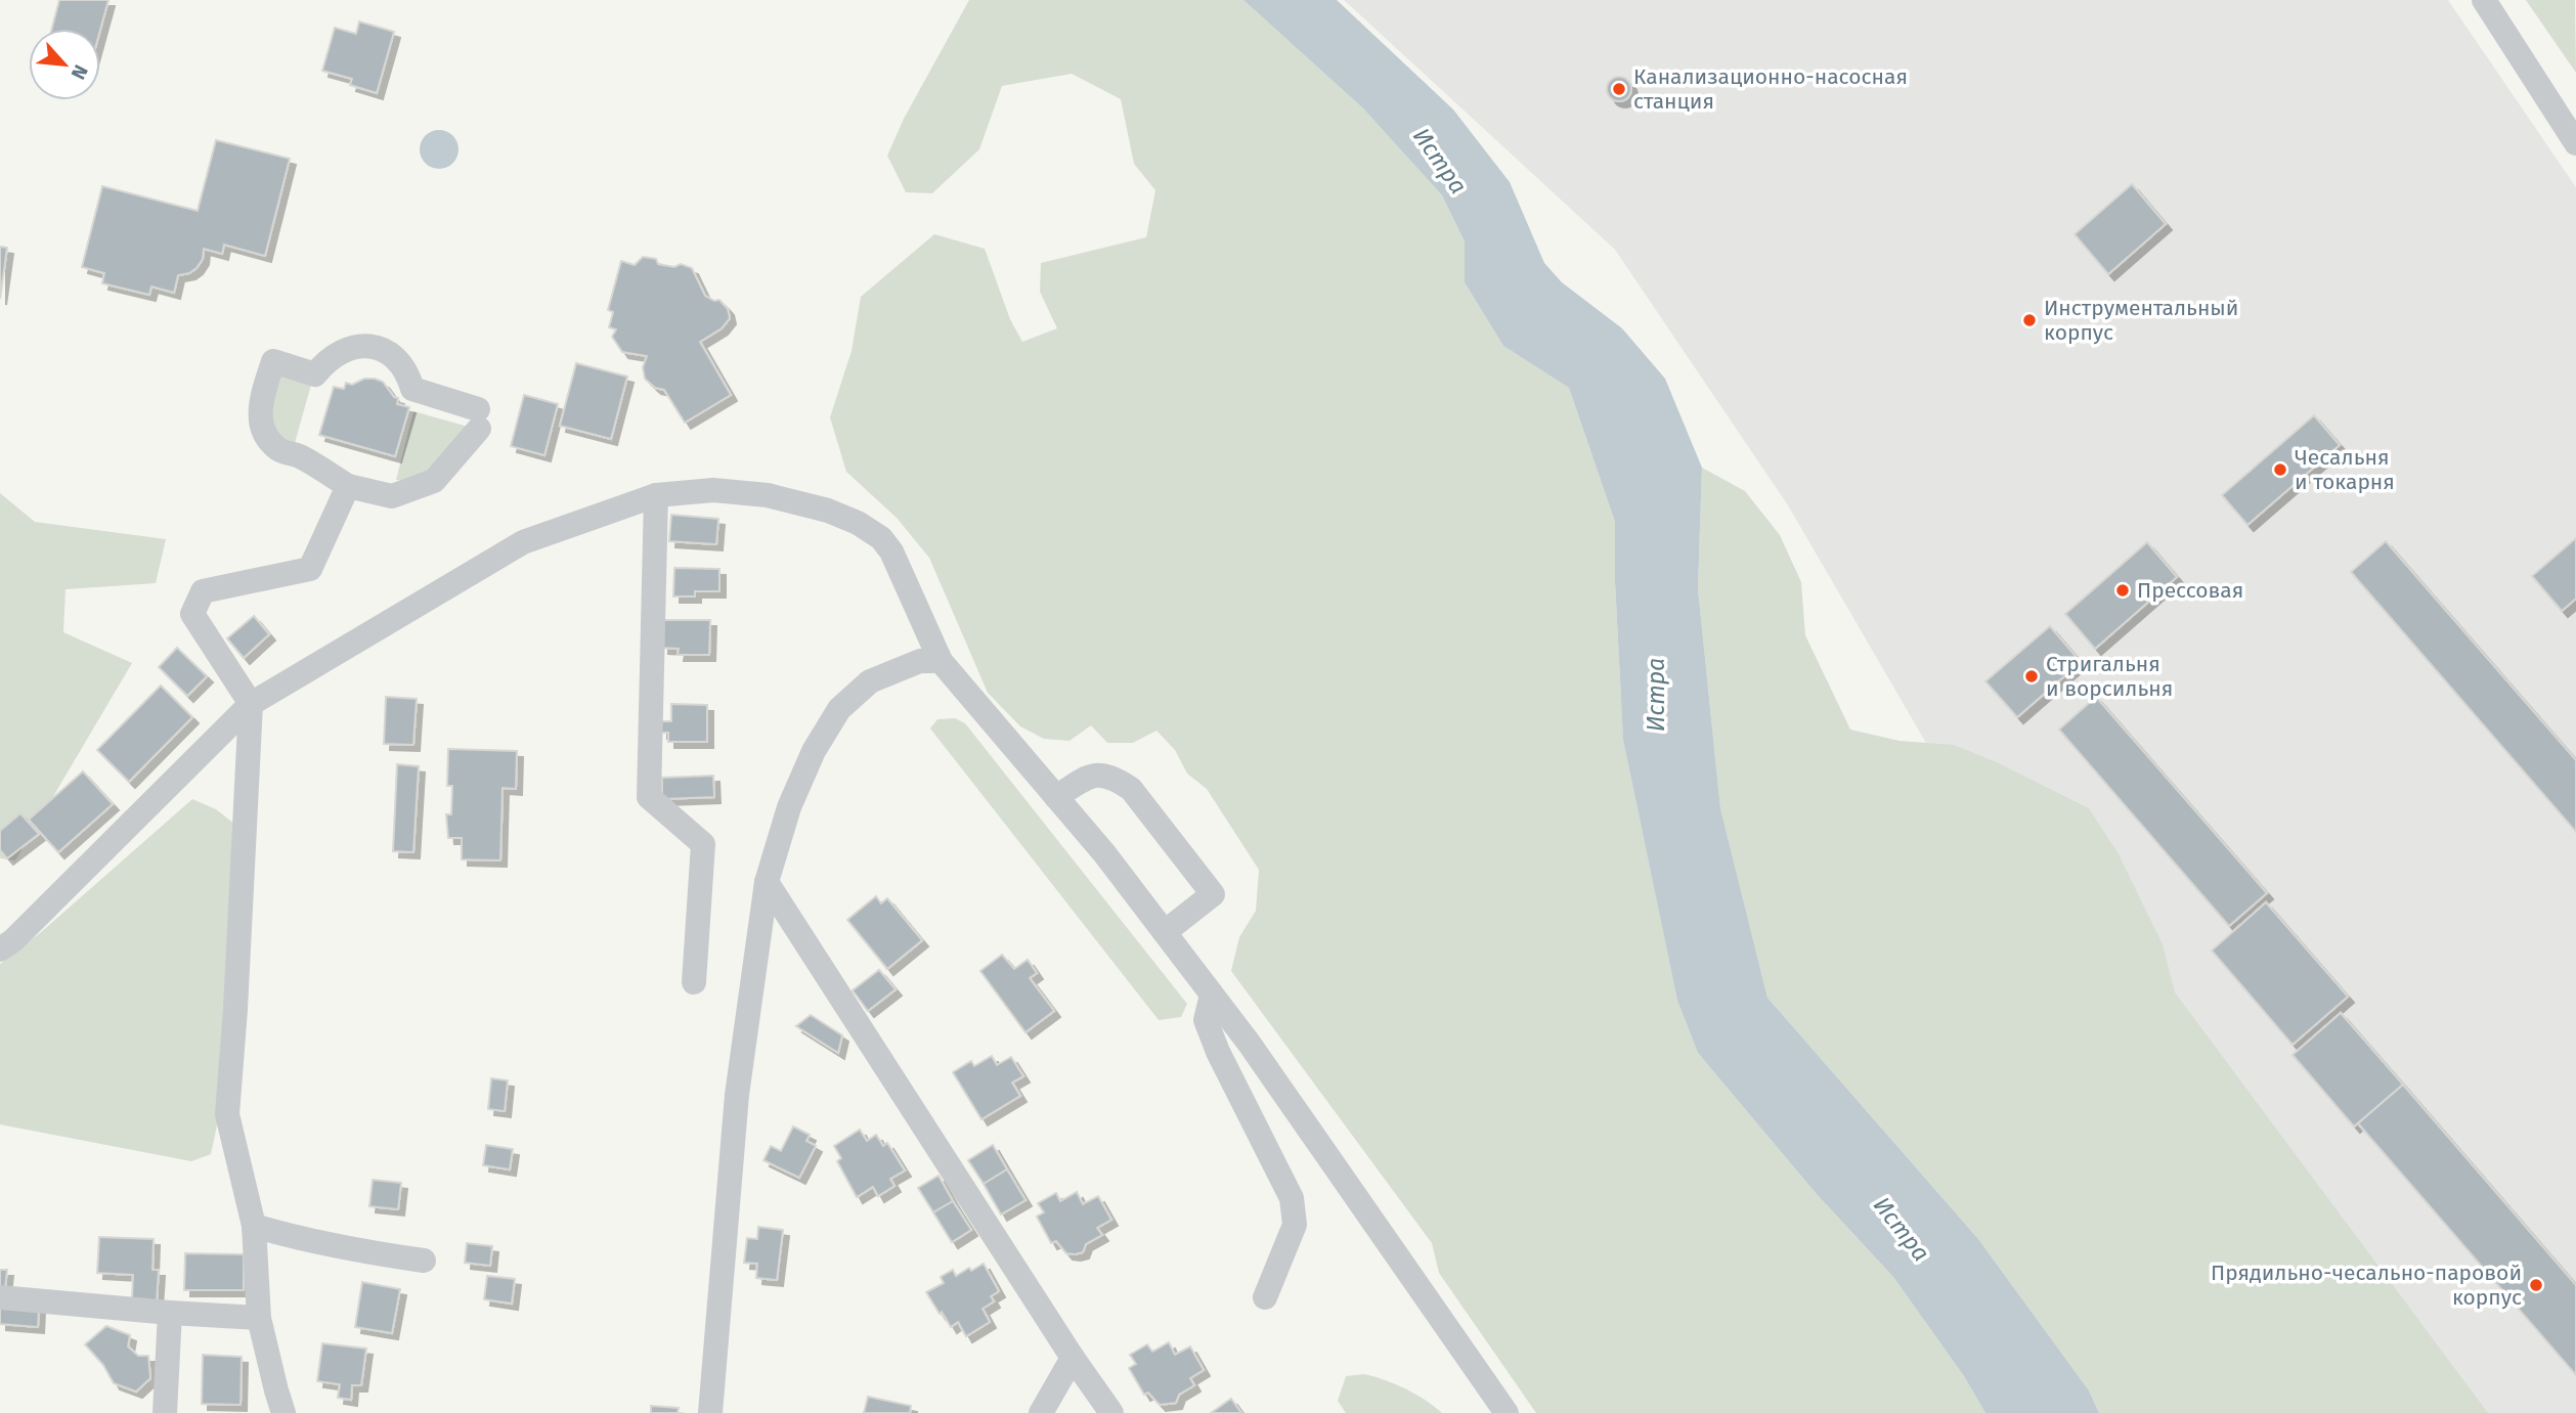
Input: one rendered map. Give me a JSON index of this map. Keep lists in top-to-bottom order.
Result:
{
  "water": ["Истра"],
  "places": [
    "Канализационно-насосная станция",
    "Инструментальный корпус",
    "Чесальня и токарня",
    "Прессовая",
    "Стригальня и ворсильня",
    "Прядильно-чесально-паровой корпус"
  ],
  "north": "bottom right"
}
